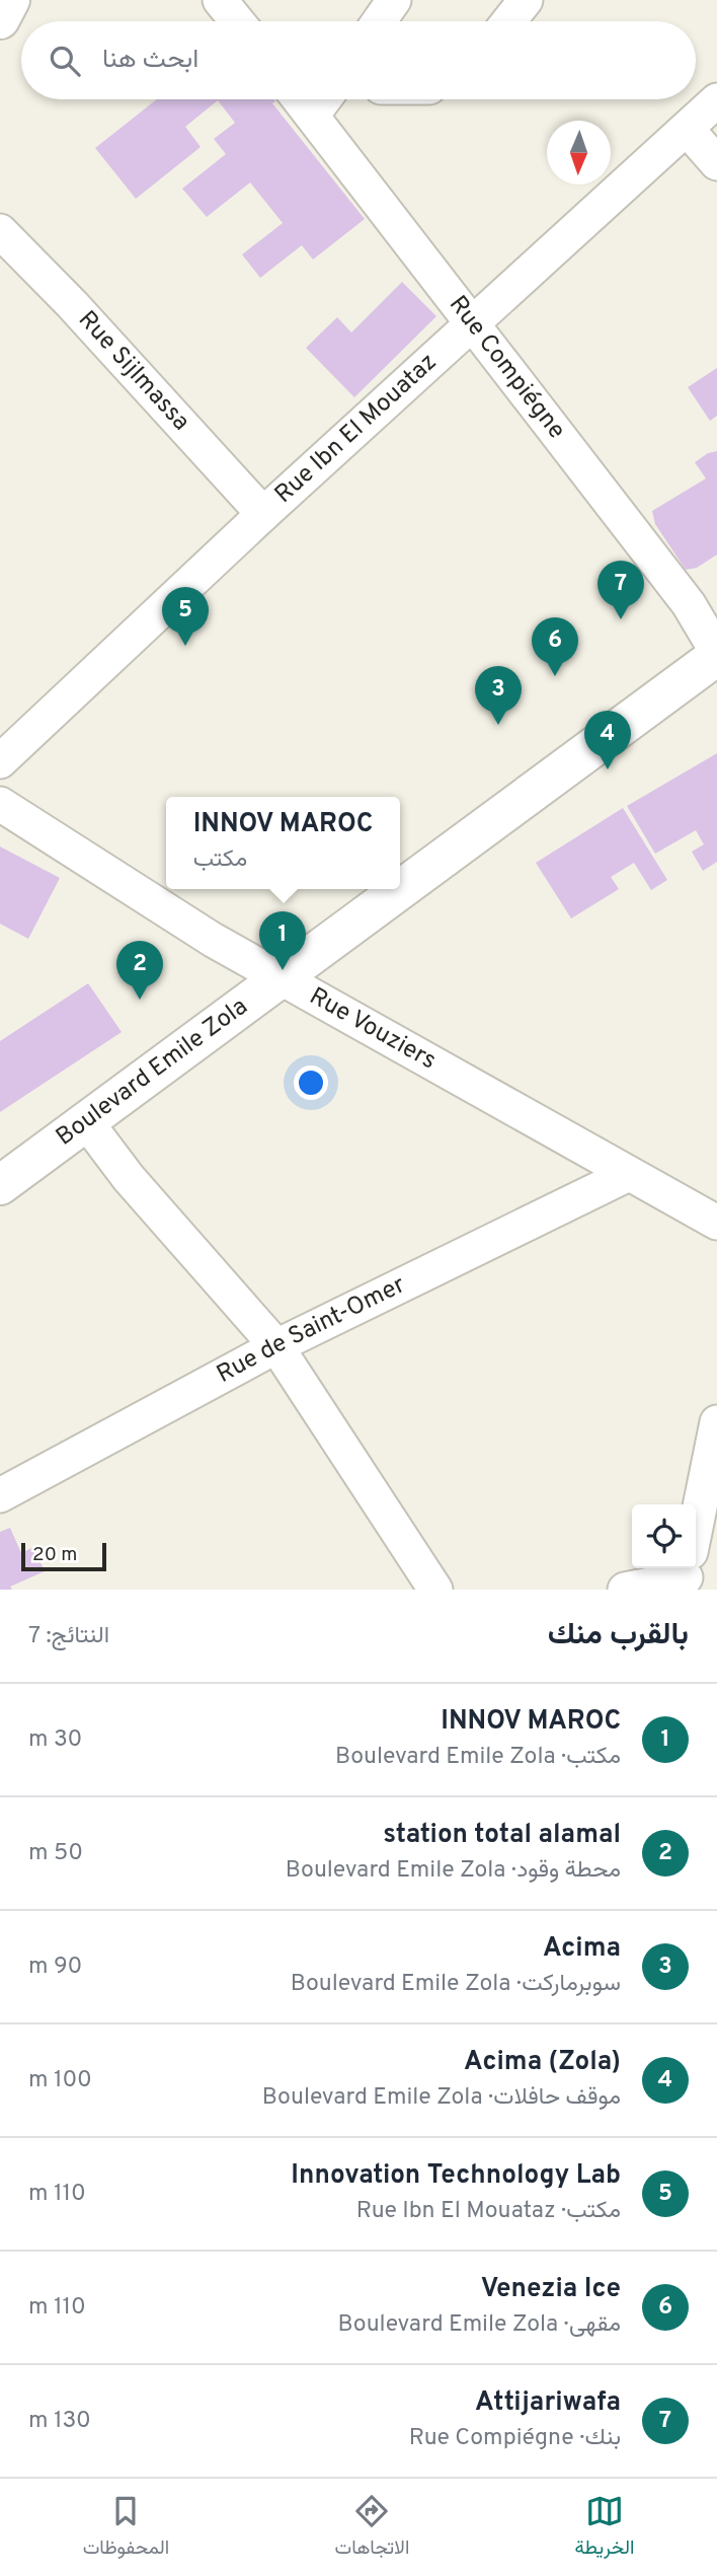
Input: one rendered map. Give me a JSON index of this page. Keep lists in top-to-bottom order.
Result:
{
  "streets": {
    "main road": ["Boulevard Emile Zola"],
    "street": [
      "Rue Compiégne",
      "Rue Sijlmassa",
      "Rue Ibn El Mouataz",
      "Rue Vouziers",
      "Rue de Saint-Omer"
    ]
  },
  "crossings": [
    ["Rue Compiégne", "Rue Ibn El Mouataz"],
    ["Rue Compiégne", "Boulevard Emile Zola"],
    ["Rue Sijlmassa", "Rue Ibn El Mouataz"],
    ["Rue Vouziers", "Boulevard Emile Zola"],
    ["Rue Vouziers", "Rue de Saint-Omer"]
  ],
  "scale_bar": "20 m",
  "north": "bottom",
  "page": {
    "search": "ابحث هنا",
    "pins": [
      "7",
      "5",
      "6",
      "3",
      "4",
      "1",
      "2"
    ],
    "popup": ["INNOV MAROC", "مكتب"],
    "scale": "20 m",
    "heading": ["بالقرب منك", "النتائج: 7"],
    "list": [
      {
        "mark": "1",
        "name": "INNOV MAROC",
        "note": "مكتب · Boulevard Emile Zola",
        "value": "30 m"
      },
      {
        "mark": "2",
        "name": "station total alamal",
        "note": "محطة وقود · Boulevard Emile Zola",
        "value": "50 m"
      },
      {
        "mark": "3",
        "name": "Acima",
        "note": "سوبرماركت · Boulevard Emile Zola",
        "value": "90 m"
      },
      {
        "mark": "4",
        "name": "Acima (Zola)",
        "note": "موقف حافلات · Boulevard Emile Zola",
        "value": "100 m"
      },
      {
        "mark": "5",
        "name": "Innovation Technology Lab",
        "note": "مكتب · Rue Ibn El Mouataz",
        "value": "110 m"
      },
      {
        "mark": "6",
        "name": "Venezia Ice",
        "note": "مقهى · Boulevard Emile Zola",
        "value": "110 m"
      },
      {
        "mark": "7",
        "name": "Attijariwafa",
        "note": "بنك · Rue Compiégne",
        "value": "130 m"
      }
    ],
    "nav": ["الخريطة", "الاتجاهات", "المحفوظات"]
  }
}
